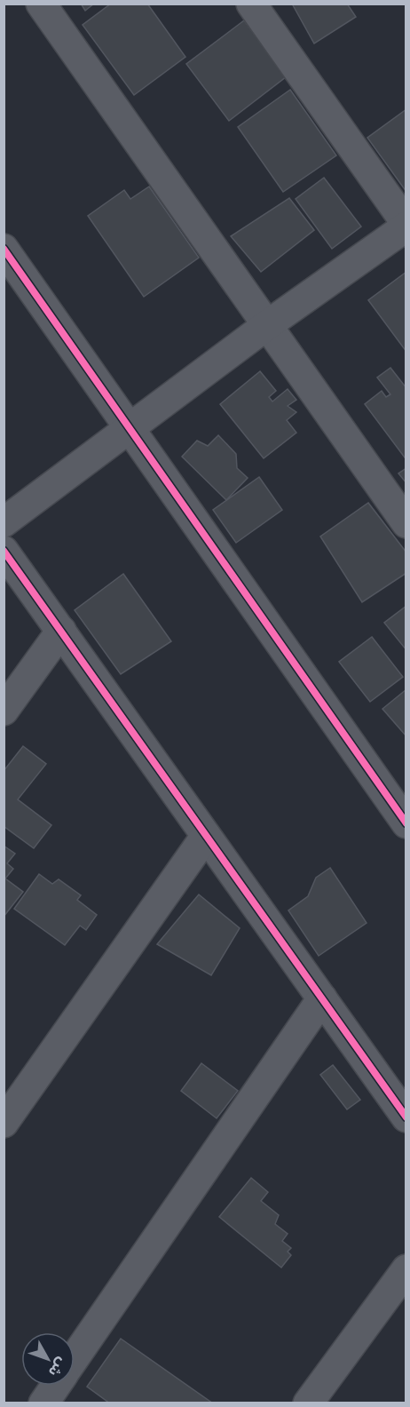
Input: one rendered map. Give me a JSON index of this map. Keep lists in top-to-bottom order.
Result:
{
  "north": "bottom right"
}
